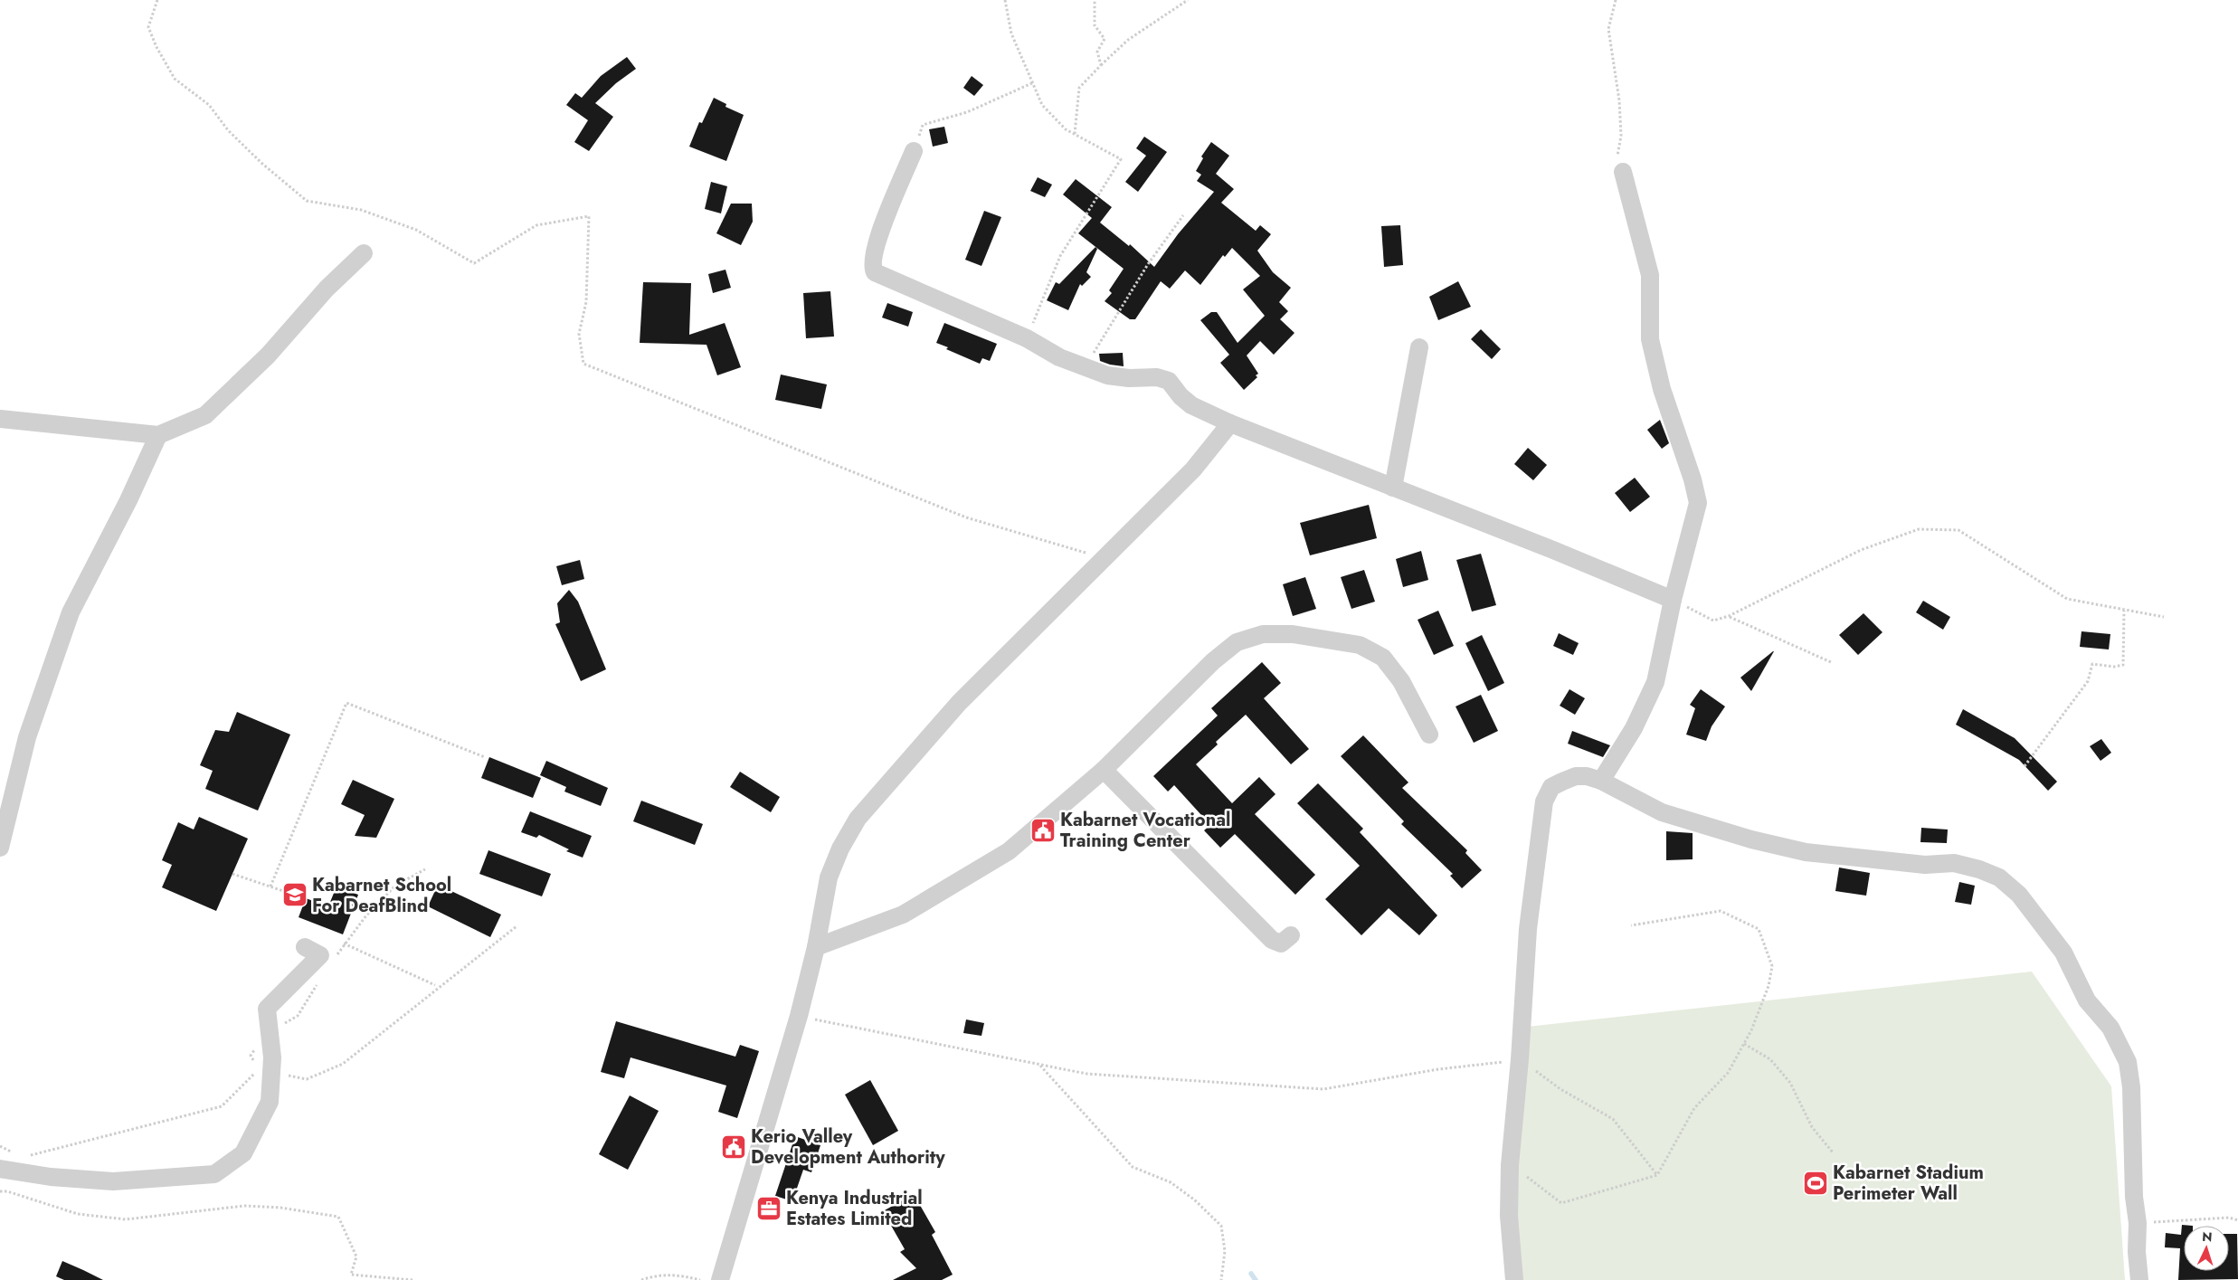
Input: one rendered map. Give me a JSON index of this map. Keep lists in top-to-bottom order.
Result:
{
  "places": {
    "public building": ["Kabarnet Vocational Training Center", "Kerio Valley Development Authority"],
    "school or university": ["Kabarnet School For DeafBlind"],
    "sports": ["Kabarnet Stadium Perimeter Wall"],
    "office": ["Kenya Industrial Estates Limited"]
  },
  "north": "top"
}
